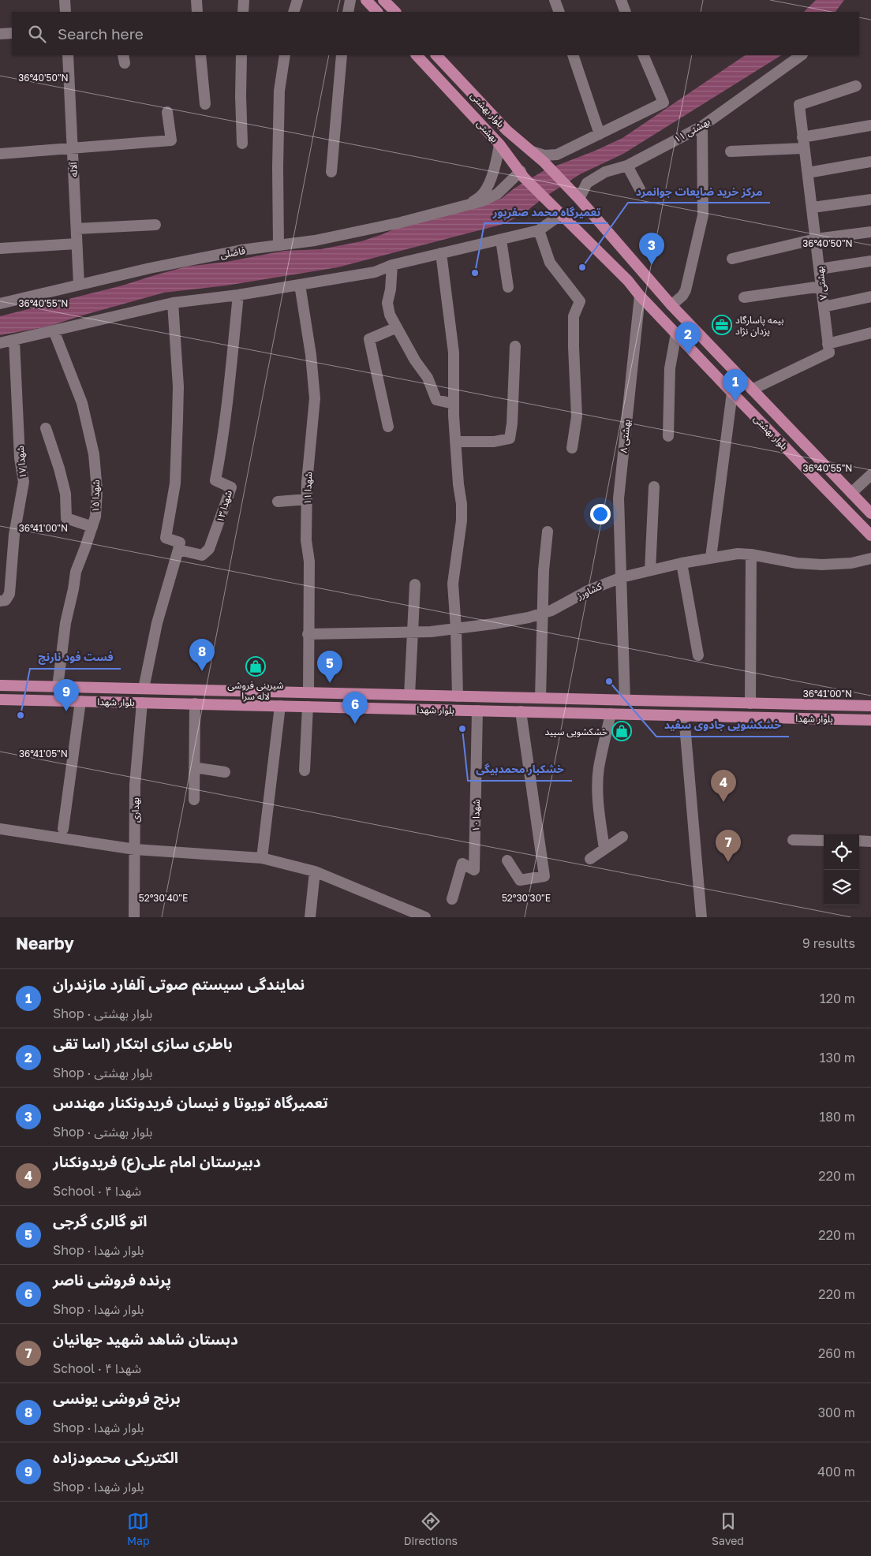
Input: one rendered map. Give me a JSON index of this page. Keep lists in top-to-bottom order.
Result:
{
  "streets": {
    "main road": ["بلوار بهشتی", "بهشتی", "بلوار شهدا"],
    "street": [
      "بهشتی ۱۱",
      "آلاله",
      "فاضلی",
      "بهشتی ۷",
      "بهشتی ۸",
      "شهدا ۱۷",
      "شهدا ۱۱",
      "شهدا ۱۵",
      "شهدا ۱۳",
      "کشاورز",
      "بهداری",
      "شهدا ۱۰"
    ]
  },
  "crossings": [
    ["بلوار بهشتی", "بهشتی ۱۱"],
    ["بلوار بهشتی", "بهشتی"],
    ["بلوار بهشتی", "بهشتی ۸"],
    ["بهشتی", "فاضلی"],
    ["آلاله", "فاضلی"],
    ["بهشتی ۸", "کشاورز"],
    ["بهشتی ۸", "بلوار شهدا"],
    ["شهدا ۱۱", "کشاورز"],
    ["شهدا ۱۱", "بلوار شهدا"],
    ["شهدا ۱۵", "بلوار شهدا"],
    ["بلوار شهدا", "بهداری"],
    ["بلوار شهدا", "شهدا ۱۰"]
  ],
  "places": {
    "other": [
      "مرکز خرید ضایعات جوانمرد",
      "تعمیرگاه محمد صفرپور",
      "خشکشویی جادوی سفید",
      "فست فود نارنج",
      "خشکبار محمدبیگی"
    ],
    "office": ["بیمه پاسارگاد یزدان نژاد"],
    "shop": ["شیرینی فروشی لاله سرا", "خشکشویی سپید"]
  },
  "page": {
    "search": "Search here",
    "pins": [
      "3",
      "2",
      "1",
      "8",
      "5",
      "9",
      "6",
      "4",
      "7"
    ],
    "heading": ["Nearby", "9 results"],
    "list": [
      {
        "mark": "1",
        "name": "نمایندگی سیستم صوتی آلفارد مازندران",
        "note": "Shop · بلوار بهشتی",
        "value": "120 m"
      },
      {
        "mark": "2",
        "name": "باطری سازی ابتکار (اسا تقی",
        "note": "Shop · بلوار بهشتی",
        "value": "130 m"
      },
      {
        "mark": "3",
        "name": "تعمیرگاه تویوتا و نیسان فریدونکنار مهندس",
        "note": "Shop · بلوار بهشتی",
        "value": "180 m"
      },
      {
        "mark": "4",
        "name": "دبیرستان امام علی(ع) فریدونکنار",
        "note": "School · شهدا ۴",
        "value": "220 m"
      },
      {
        "mark": "5",
        "name": "اتو گالری گرجی",
        "note": "Shop · بلوار شهدا",
        "value": "220 m"
      },
      {
        "mark": "6",
        "name": "پرنده فروشی ناصر",
        "note": "Shop · بلوار شهدا",
        "value": "220 m"
      },
      {
        "mark": "7",
        "name": "دبستان شاهد شهید جهانیان",
        "note": "School · شهدا ۴",
        "value": "260 m"
      },
      {
        "mark": "8",
        "name": "برنج فروشی یونسی",
        "note": "Shop · بلوار شهدا",
        "value": "300 m"
      },
      {
        "mark": "9",
        "name": "الکتریکی محمودزاده",
        "note": "Shop · بلوار شهدا",
        "value": "400 m"
      }
    ],
    "nav": ["Map", "Directions", "Saved"]
  },
  "coordinates": [
    "36°40'50\"N",
    "36°40'55\"N",
    "36°41'00\"N",
    "36°41'05\"N",
    "52°30'40\"E",
    "52°30'30\"E"
  ]
}
